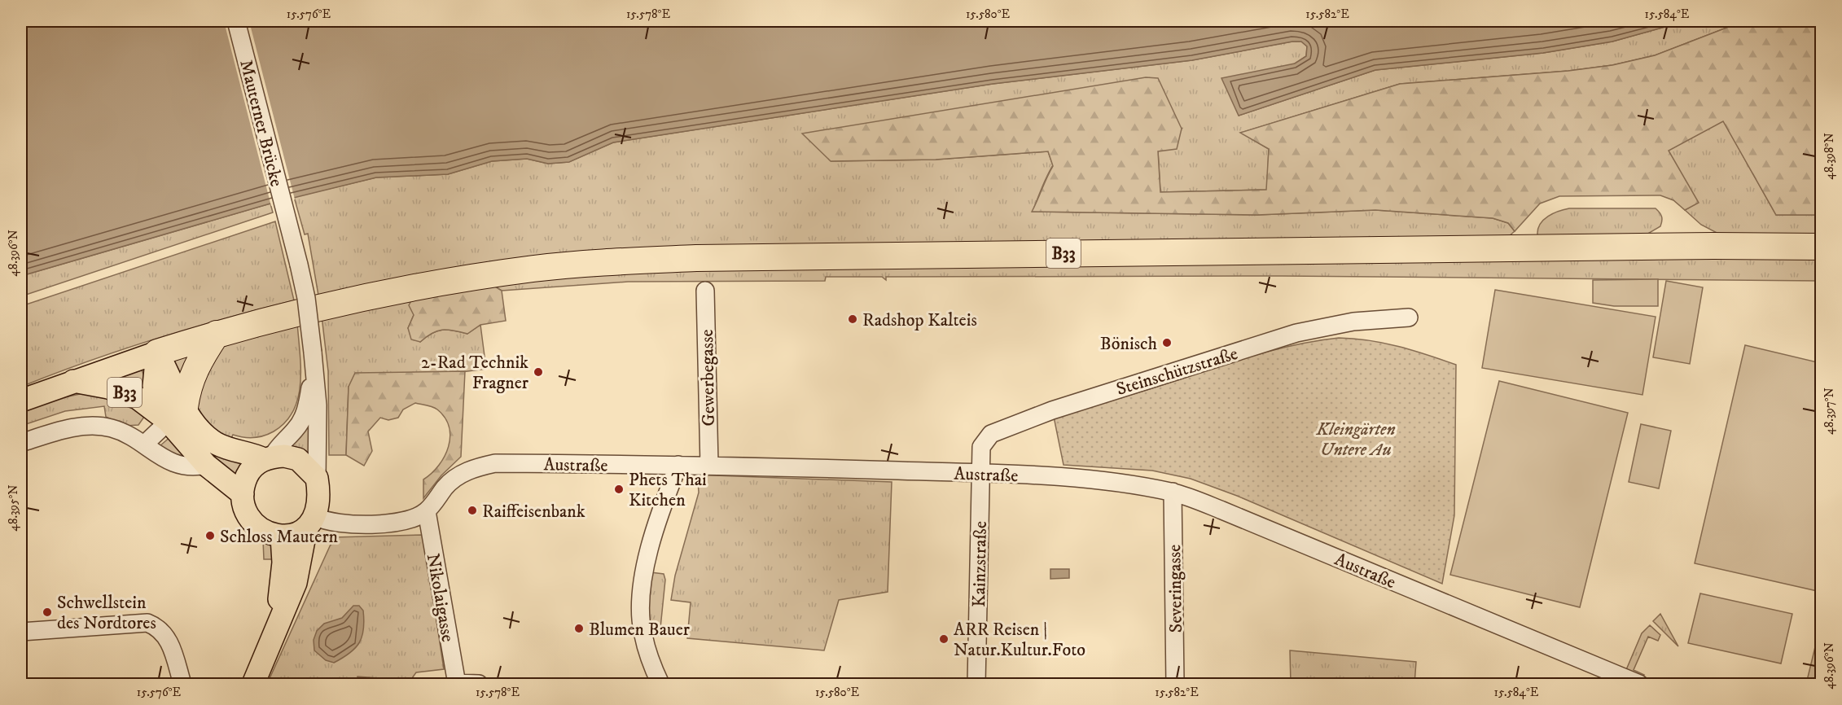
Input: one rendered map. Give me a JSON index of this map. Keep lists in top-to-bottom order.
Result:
{
  "streets": {
    "highway": ["B33"],
    "street": [
      "Mauterner Brücke",
      "Steinschützstraße",
      "Gewerbegasse",
      "Austraße",
      "Kainzstraße",
      "Severingasse",
      "Nikolaigasse"
    ]
  },
  "crossings": [
    ["B33", "Austraße"],
    ["Steinschützstraße", "Austraße"],
    ["Steinschützstraße", "Kainzstraße"],
    ["Gewerbegasse", "Austraße"],
    ["Austraße", "Kainzstraße"],
    ["Austraße", "Severingasse"],
    ["Austraße", "Nikolaigasse"]
  ],
  "parks": ["Kleingärten Untere Au"],
  "places": [
    "Radshop Kalteis",
    "Bönisch",
    "2-Rad Technik Fragner",
    "Phets Thai Kitchen",
    "Raiffeisenbank",
    "Schloss Mautern",
    "Schwellstein des Nordtores",
    "Blumen Bauer",
    "ARR Reisen | Natur.Kultur.Foto"
  ],
  "coordinates": [
    "15.576°E",
    "15.578°E",
    "15.580°E",
    "15.582°E",
    "15.584°E",
    "48.398°N",
    "48.396°N",
    "48.397°N",
    "48.395°N"
  ]
}
